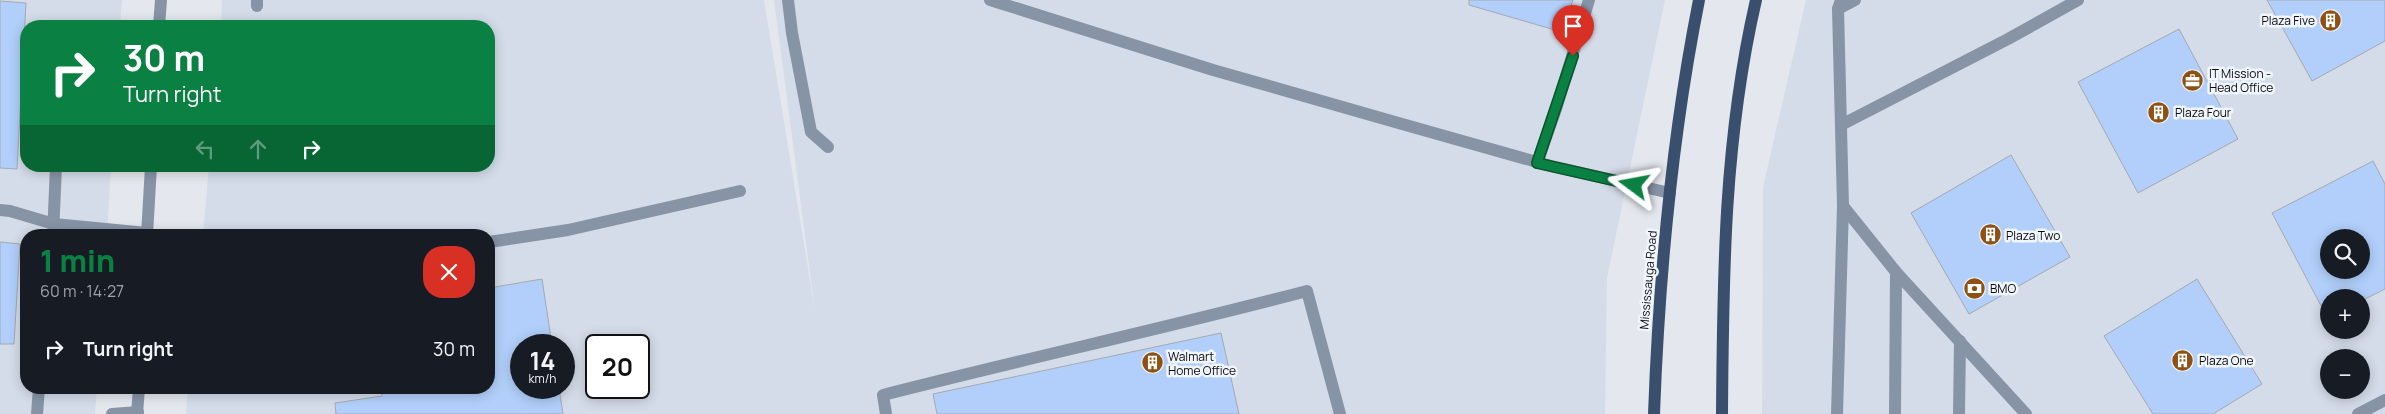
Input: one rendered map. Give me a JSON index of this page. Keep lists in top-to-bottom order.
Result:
{
  "streets": {
    "main road": ["Mississauga Road"]
  },
  "places": {
    "building": [
      "Plaza Five",
      "Plaza Four",
      "Plaza Two",
      "Plaza One",
      "Walmart Home Office"
    ],
    "office": ["IT Mission - Head Office"],
    "bank": ["BMO"]
  },
  "page": {
    "turn": ["30 m", "Turn right"],
    "map_buttons": ["+", "−"],
    "heading": ["1 min", "60 m · 14:27"],
    "list": [
      {
        "name": "Turn right",
        "value": "30 m"
      }
    ],
    "speed": "14 km/h",
    "limit": "20"
  }
}
